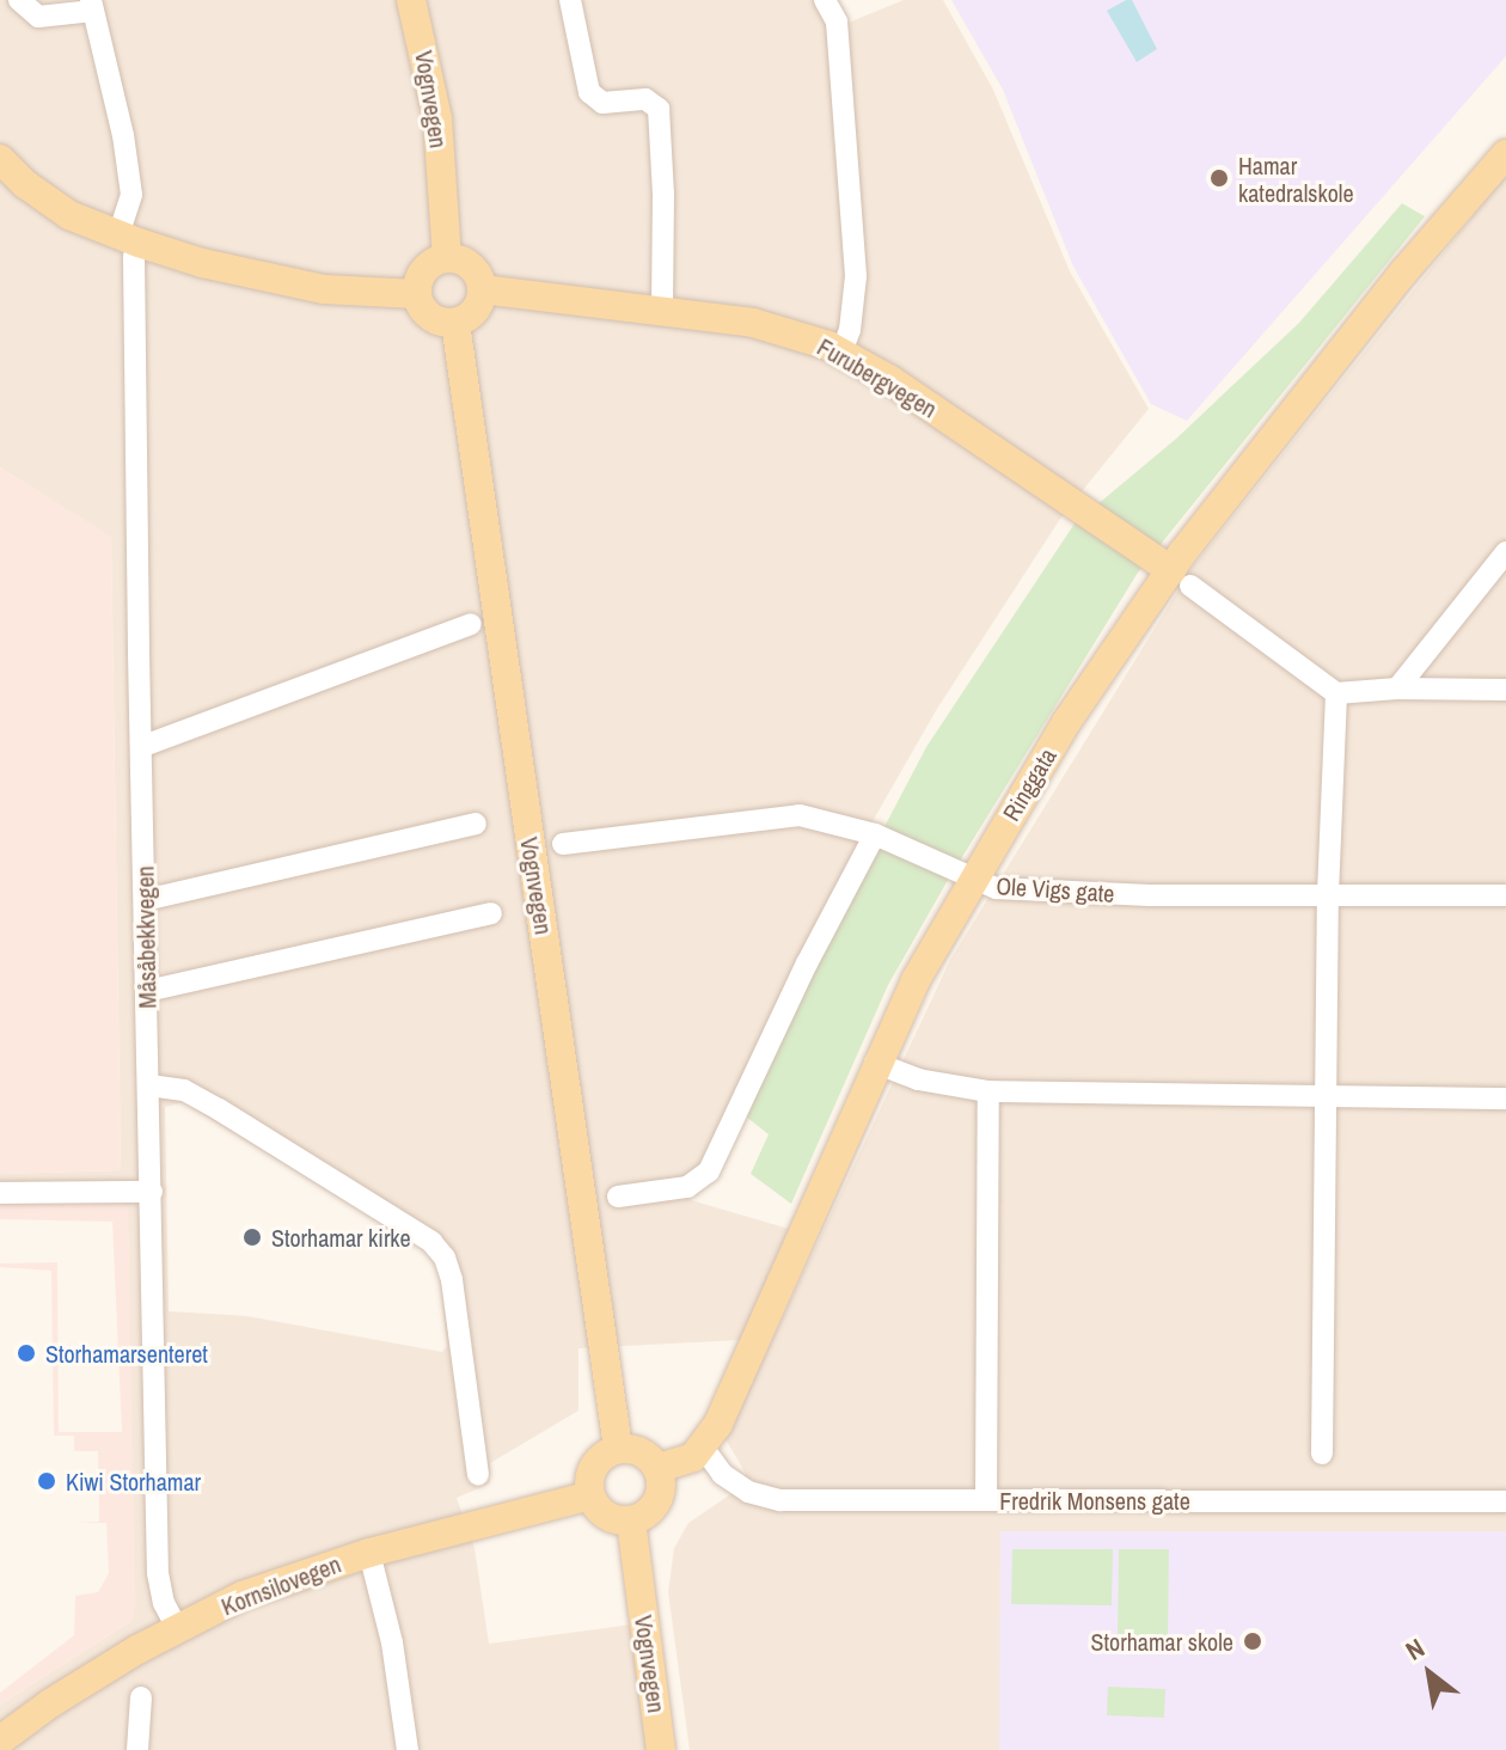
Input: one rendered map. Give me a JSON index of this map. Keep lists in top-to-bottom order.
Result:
{
  "streets": {
    "main road": [
      "Vognvegen",
      "Furubergvegen",
      "Ringgata",
      "Kornsilovegen"
    ],
    "street": ["Ole Vigs gate", "Måsåbekkvegen", "Fredrik Monsens gate"]
  },
  "crossings": [
    ["Vognvegen", "Furubergvegen"],
    ["Vognvegen", "Kornsilovegen"],
    ["Furubergvegen", "Ringgata"],
    ["Ringgata", "Ole Vigs gate"],
    ["Ringgata", "Fredrik Monsens gate"],
    ["Måsåbekkvegen", "Kornsilovegen"]
  ],
  "places": [
    "Hamar katedralskole",
    "Storhamar kirke",
    "Storhamarsenteret",
    "Kiwi Storhamar",
    "Storhamar skole"
  ],
  "north": "top left"
}
